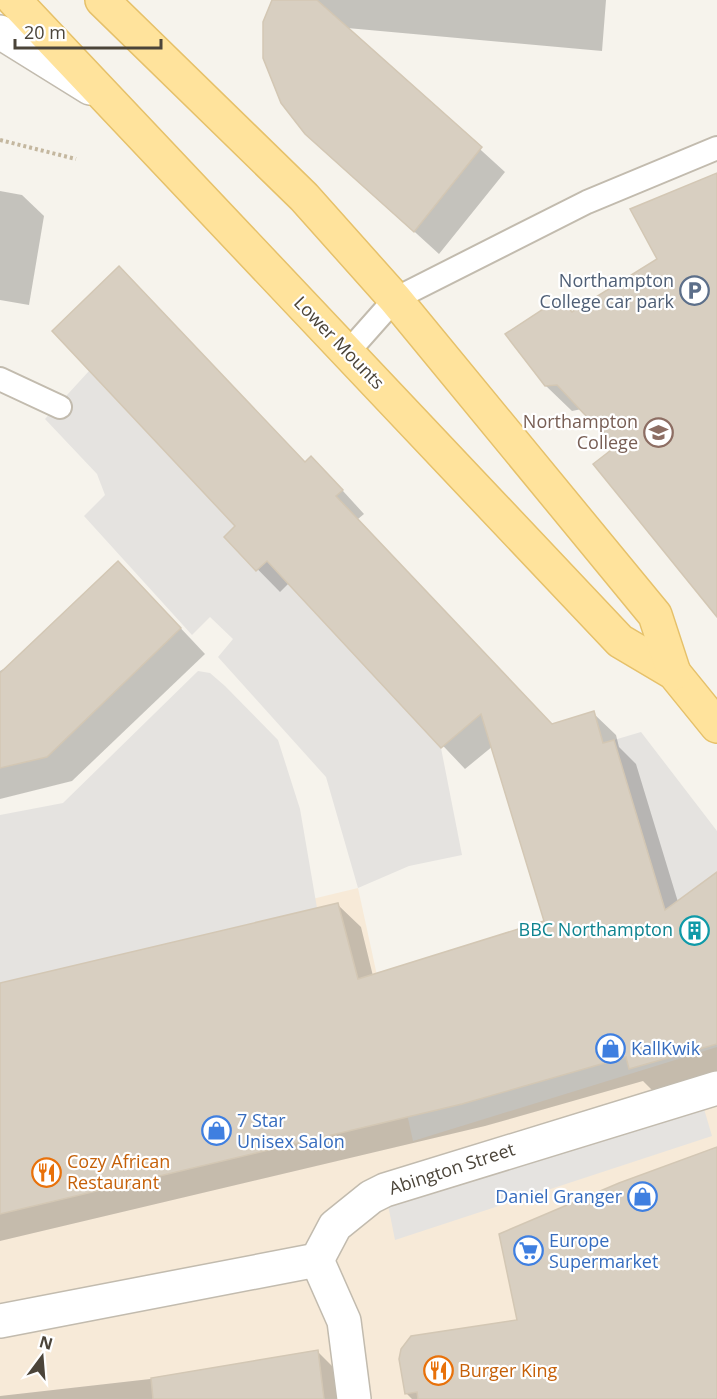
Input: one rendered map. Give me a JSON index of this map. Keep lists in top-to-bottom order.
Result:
{
  "streets": {
    "main road": ["Lower Mounts"],
    "street": ["Abington Street"]
  },
  "places": {
    "parking": ["Northampton College car park"],
    "school or university": ["Northampton College"],
    "building": ["BBC Northampton"],
    "shop": ["KallKwik", "7 Star Unisex Salon", "Daniel Granger"],
    "restaurant": ["Cozy African Restaurant", "Burger King"],
    "supermarket": ["Europe Supermarket"]
  },
  "scale_bar": "20 m",
  "north": "top"
}
